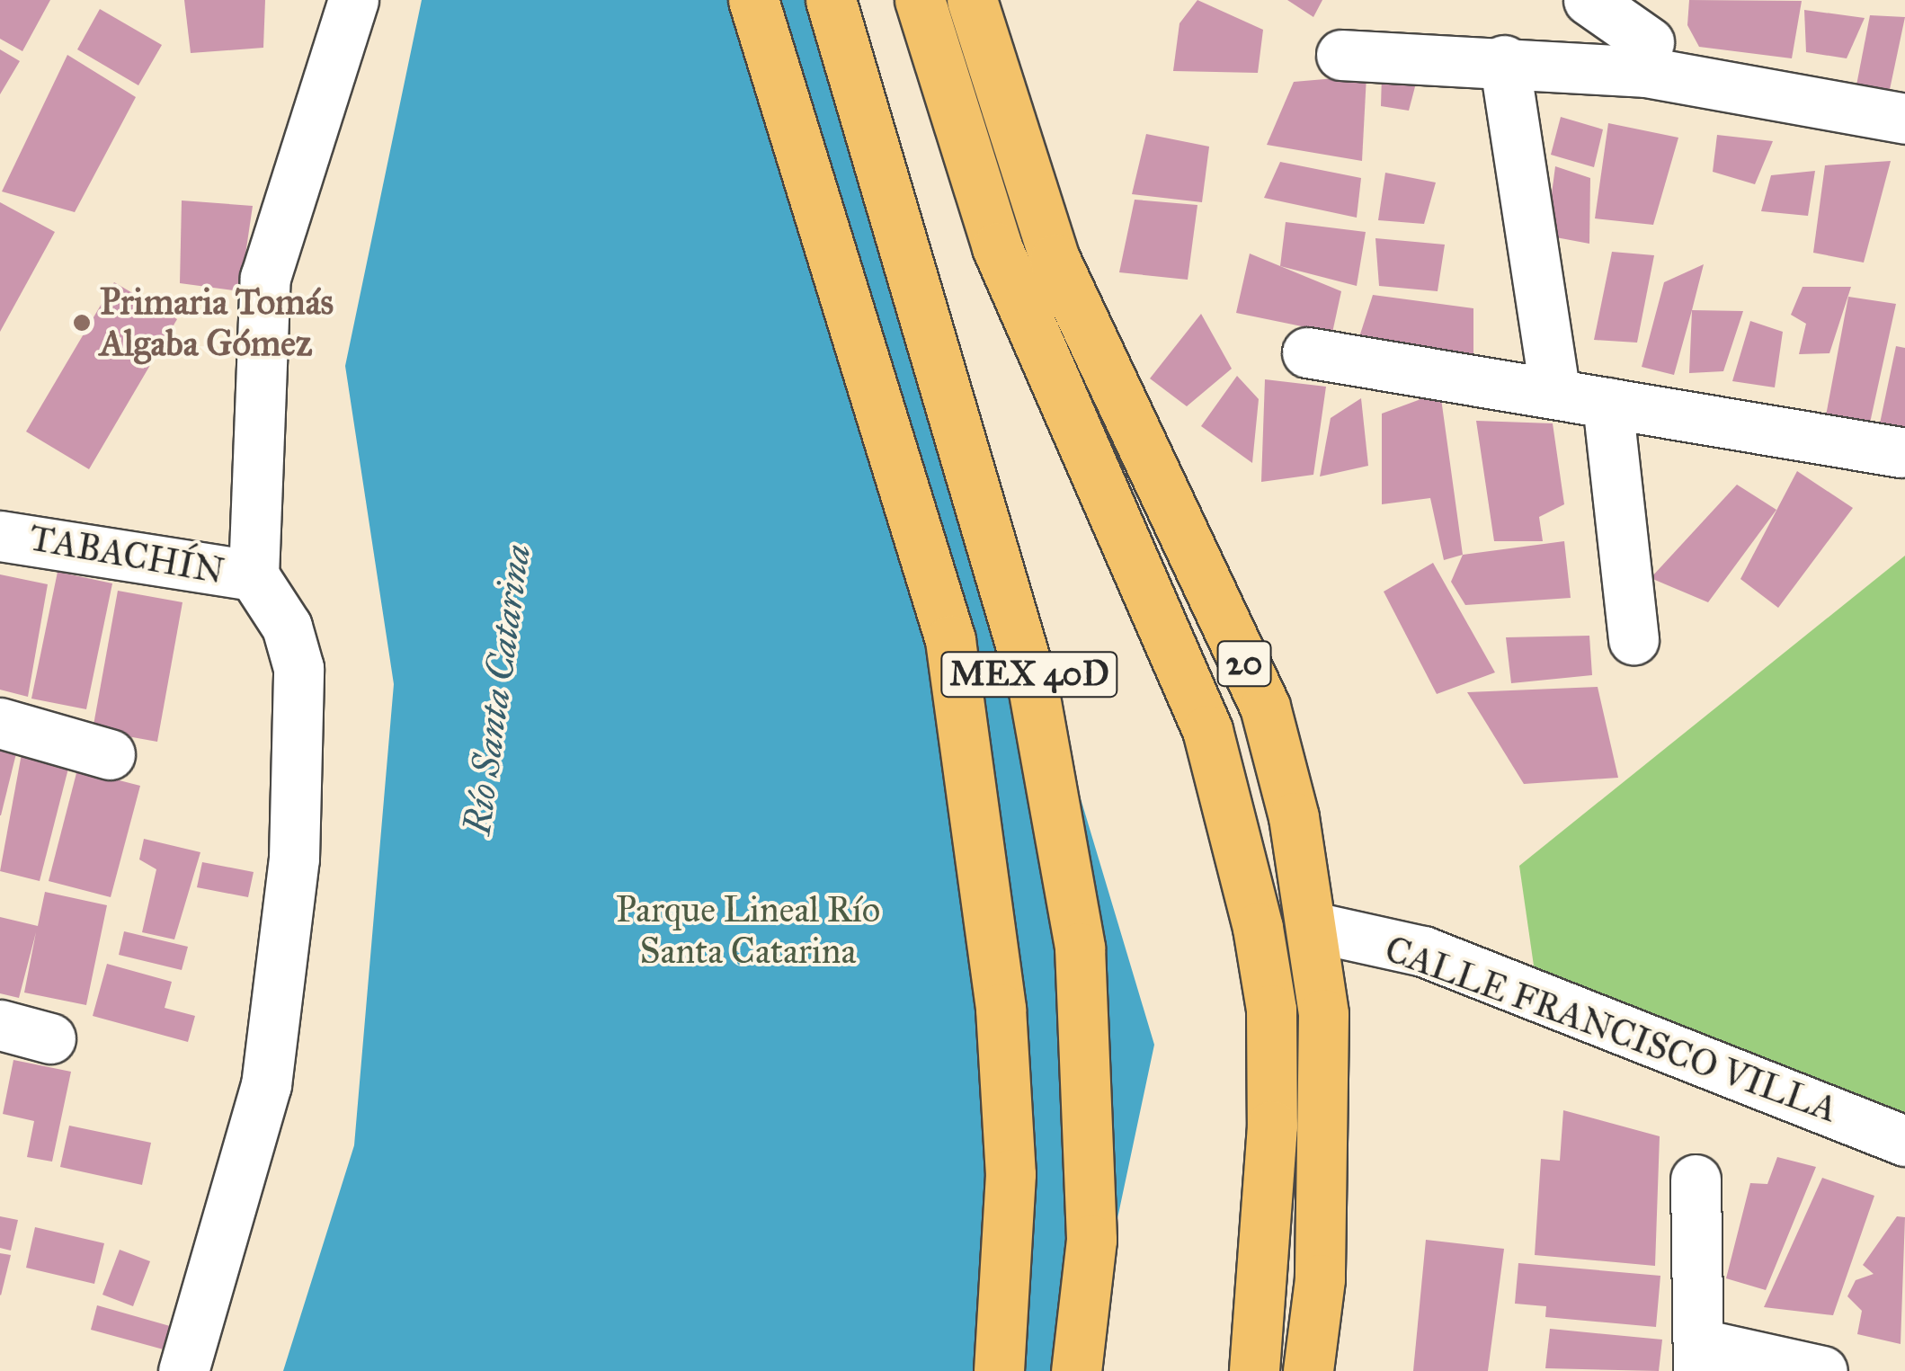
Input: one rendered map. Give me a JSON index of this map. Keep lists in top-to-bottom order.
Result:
{
  "streets": {
    "main road": ["20", "MEX 40D"],
    "street": ["TABACHÍN", "CALLE FRANCISCO VILLA"]
  },
  "crossings": [
    ["20", "CALLE FRANCISCO VILLA"]
  ],
  "water": ["Río Santa Catarina"],
  "parks": ["Parque Lineal Río Santa Catarina"],
  "places": ["Primaria Tomás Algaba Gómez"]
}
